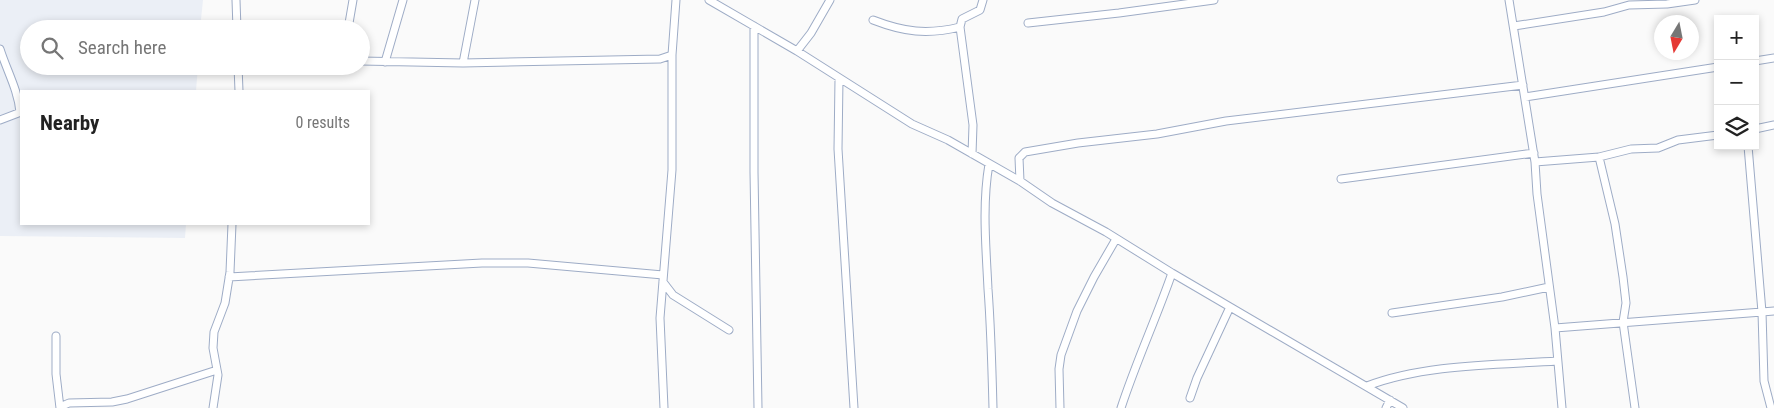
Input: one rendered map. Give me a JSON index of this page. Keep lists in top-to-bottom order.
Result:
{
  "north": "bottom",
  "page": {
    "map_buttons": ["+", "−"],
    "search": "Search here",
    "heading": ["Nearby", "0 results"]
  }
}
